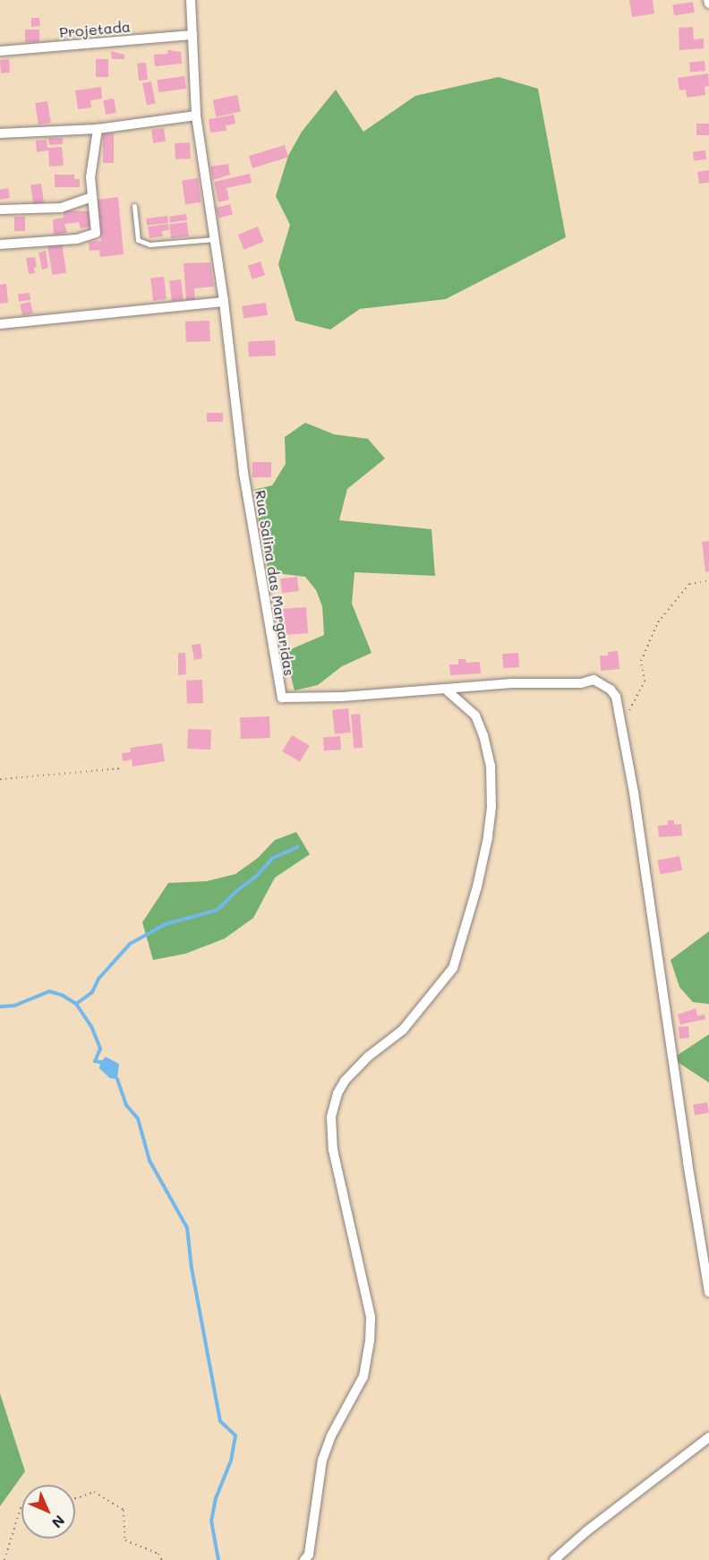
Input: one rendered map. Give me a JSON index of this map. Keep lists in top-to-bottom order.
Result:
{
  "streets": {
    "street": ["Projetada", "Rua Salina das Margaridas"]
  },
  "crossings": [
    ["Projetada", "Rua Salina das Margaridas"]
  ],
  "north": "bottom right"
}
